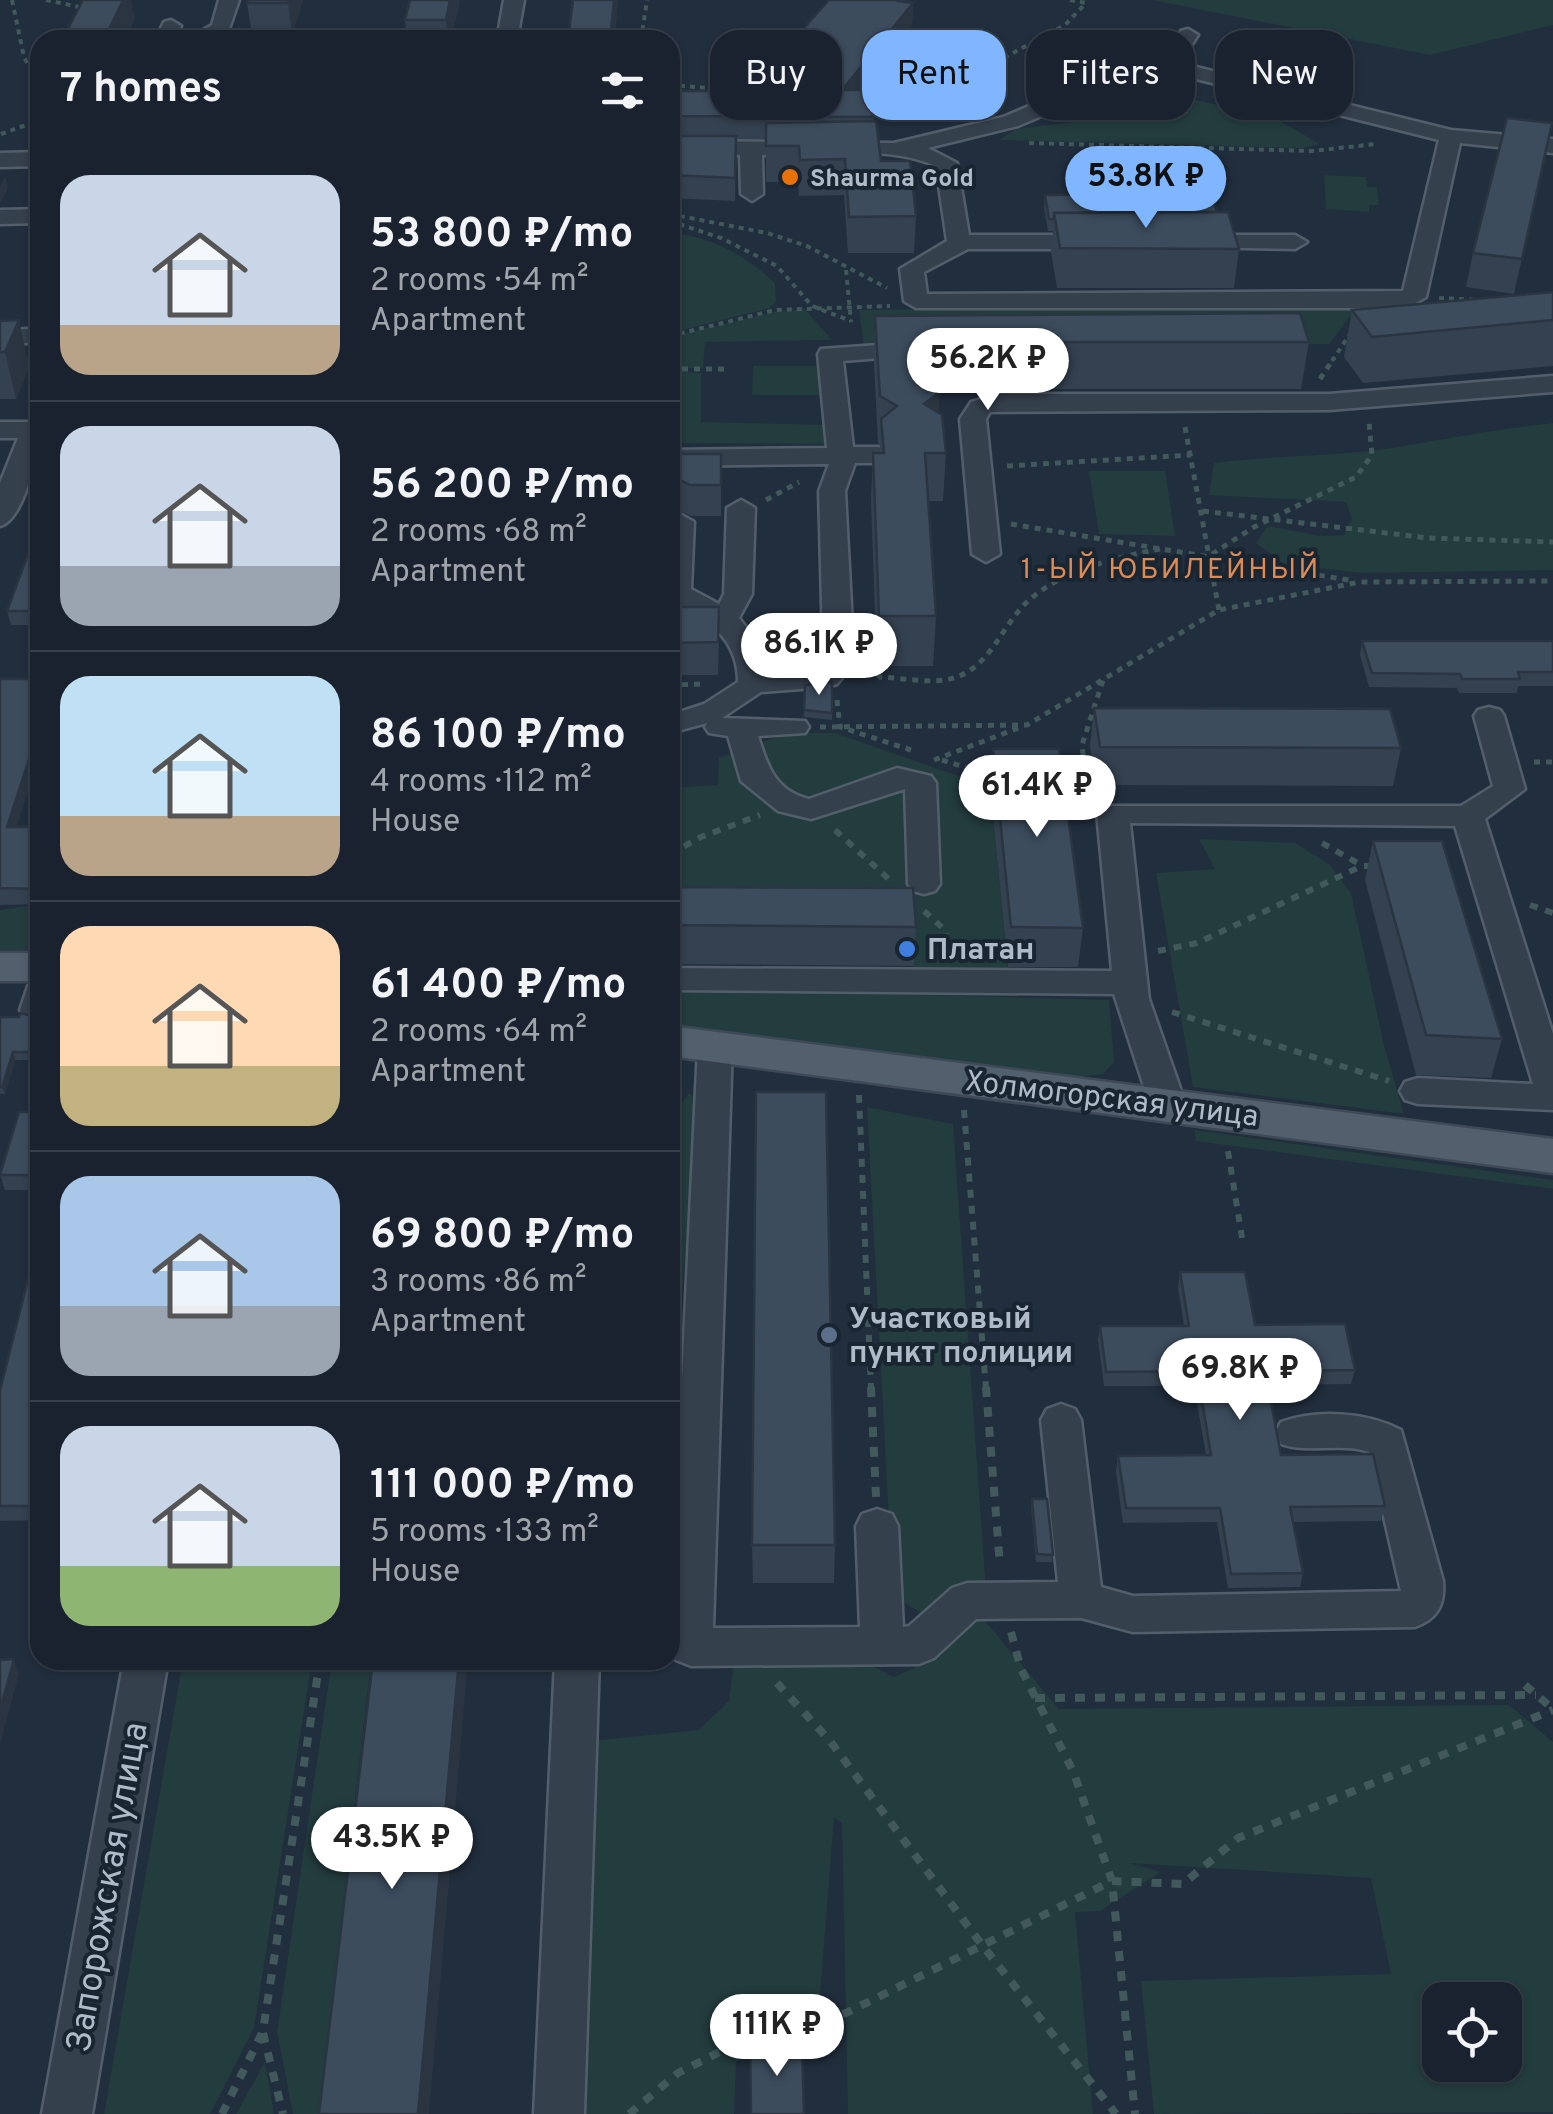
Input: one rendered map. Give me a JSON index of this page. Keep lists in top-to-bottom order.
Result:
{
  "streets": {
    "main road": ["Холмогорская улица"],
    "street": ["Запорожская улица"]
  },
  "districts": ["1-ЫЙ ЮБИЛЕЙНЫЙ"],
  "places": ["Shaurma Gold", "Платан", "Участковый пункт полиции"],
  "page": {
    "chip": [
      "Buy",
      "Rent",
      "Filters",
      "New"
    ],
    "heading": "7 homes",
    "price": [
      "53.8K ₽",
      "56.2K ₽",
      "86.1K ₽",
      "61.4K ₽",
      "69.8K ₽",
      "43.5K ₽",
      "111K ₽"
    ],
    "list": [
      {
        "name": "53 800 ₽/mo",
        "note": "2 rooms · 54 m² · Apartment"
      },
      {
        "name": "56 200 ₽/mo",
        "note": "2 rooms · 68 m² · Apartment"
      },
      {
        "name": "86 100 ₽/mo",
        "note": "4 rooms · 112 m² · House"
      },
      {
        "name": "61 400 ₽/mo",
        "note": "2 rooms · 64 m² · Apartment"
      },
      {
        "name": "69 800 ₽/mo",
        "note": "3 rooms · 86 m² · Apartment"
      },
      {
        "name": "111 000 ₽/mo",
        "note": "5 rooms · 133 m² · House"
      }
    ]
  }
}
